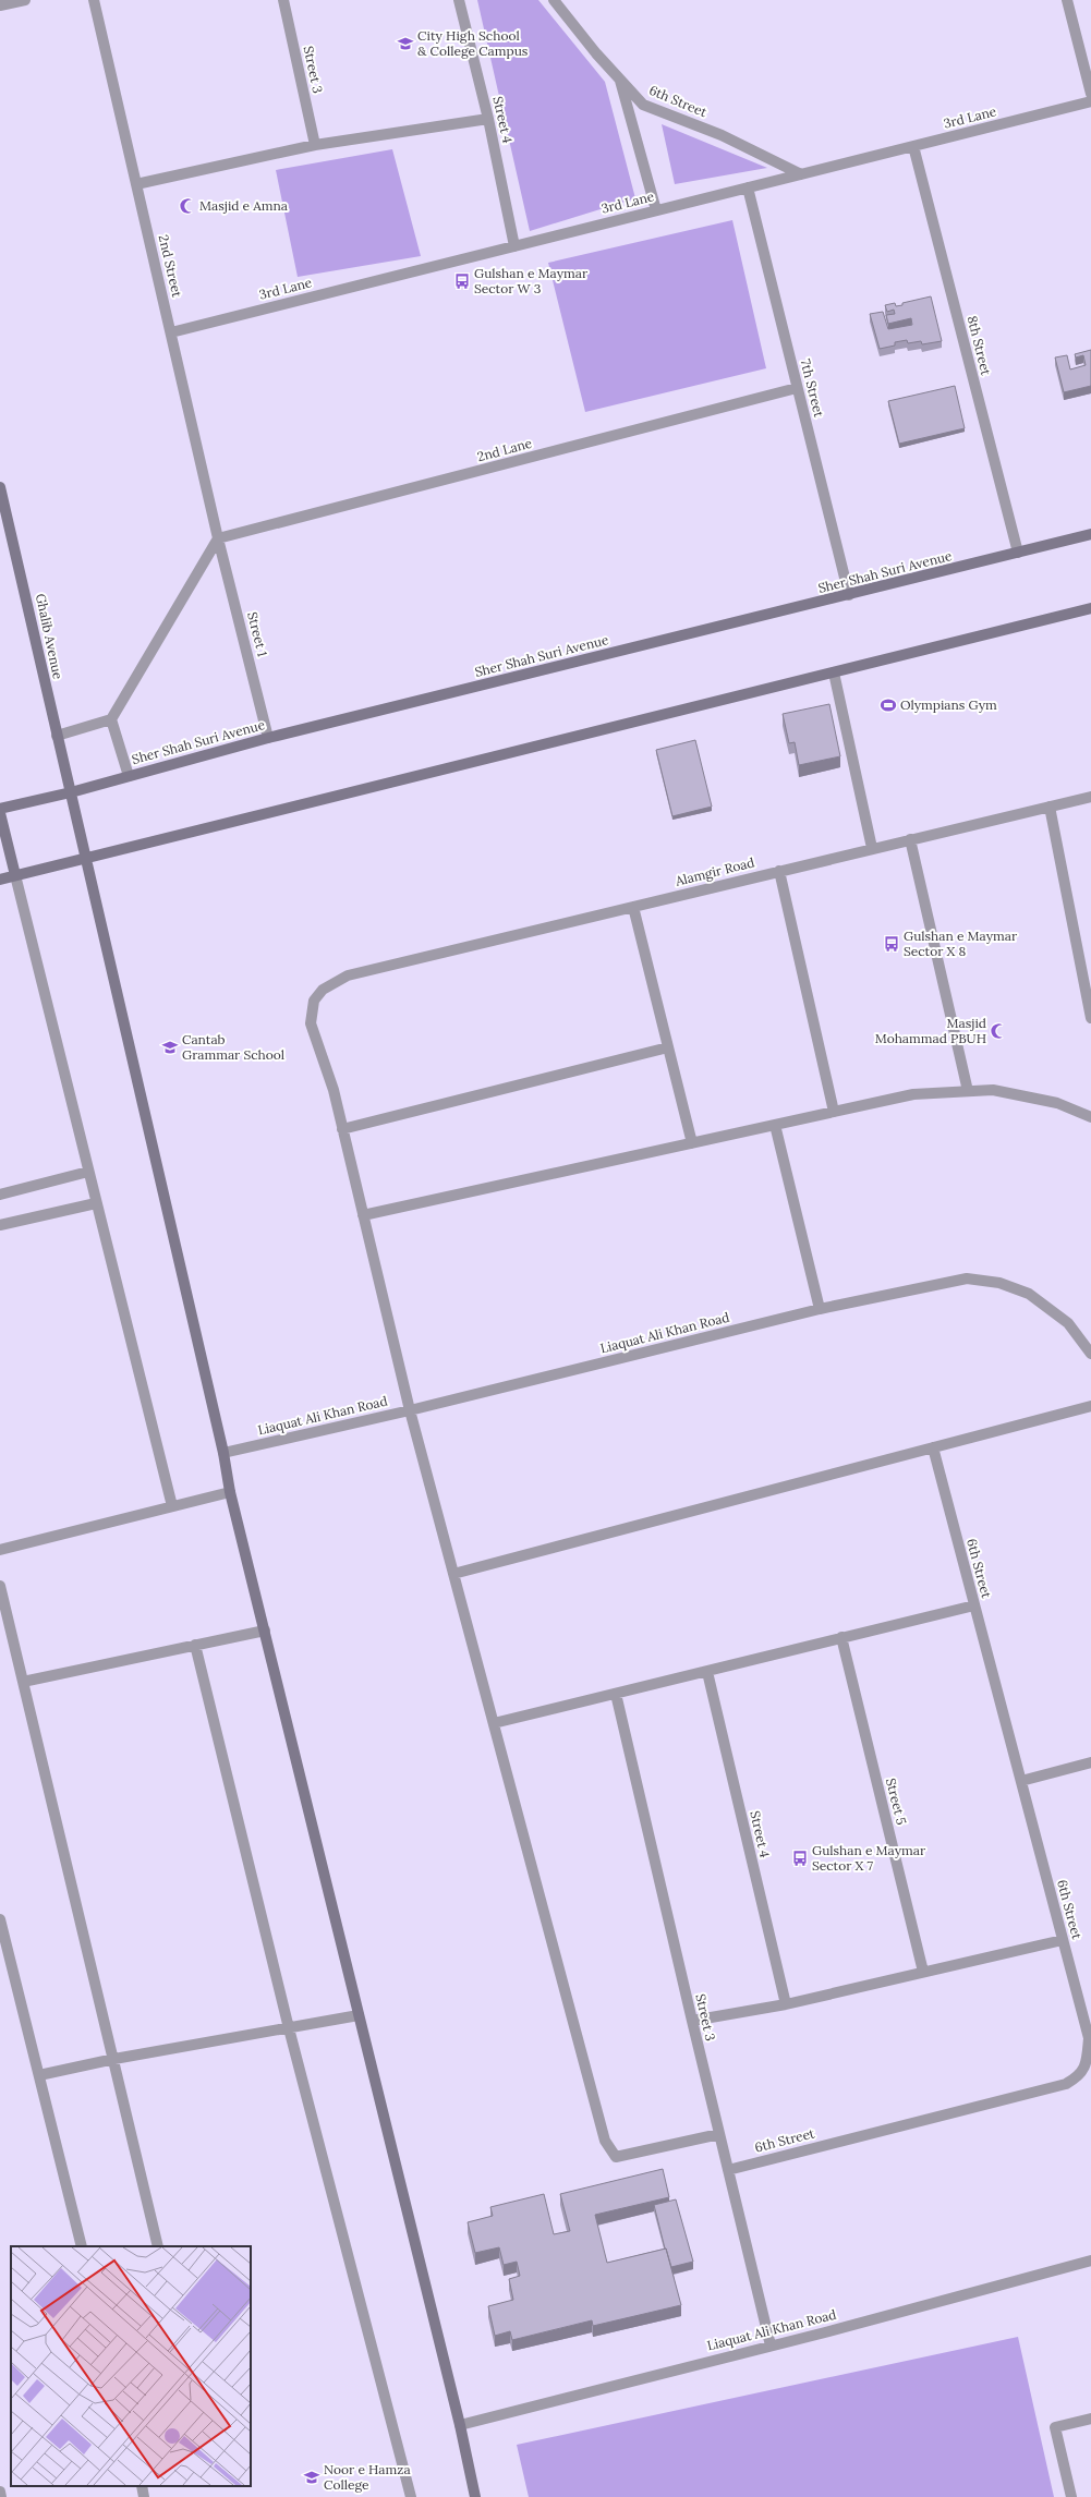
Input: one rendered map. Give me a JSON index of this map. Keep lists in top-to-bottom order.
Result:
{
  "streets": {
    "street": [
      "Street 3",
      "6th Street",
      "3rd Lane",
      "Street 4",
      "2nd Street",
      "8th Street",
      "7th Street",
      "2nd Lane",
      "Sher Shah Suri Avenue",
      "Street 1",
      "Ghalib Avenue",
      "Alamgir Road",
      "Liaquat Ali Khan Road",
      "Street 5"
    ]
  },
  "crossings": [
    ["Street 3", "6th Street"],
    ["Street 3", "Alamgir Road"],
    ["Street 3", "Liaquat Ali Khan Road"],
    ["6th Street", "3rd Lane"],
    ["3rd Lane", "Street 4"],
    ["3rd Lane", "2nd Street"],
    ["3rd Lane", "8th Street"],
    ["3rd Lane", "7th Street"],
    ["2nd Street", "2nd Lane"],
    ["2nd Street", "Street 1"],
    ["8th Street", "Sher Shah Suri Avenue"],
    ["7th Street", "2nd Lane"],
    ["7th Street", "Sher Shah Suri Avenue"],
    ["2nd Lane", "Street 1"],
    ["Sher Shah Suri Avenue", "Street 1"],
    ["Sher Shah Suri Avenue", "Ghalib Avenue"],
    ["Ghalib Avenue", "Liaquat Ali Khan Road"],
    ["Alamgir Road", "Liaquat Ali Khan Road"]
  ],
  "places": {
    "school or university": ["City High School & College Campus", "Cantab Grammar School", "Noor e Hamza College"],
    "mosque": ["Masjid e Amna", "Masjid Mohammad PBUH"],
    "bus stop": ["Gulshan e Maymar Sector W 3", "Gulshan e Maymar Sector X 8", "Gulshan e Maymar Sector X 7"],
    "sports": ["Olympians Gym"]
  }
}
